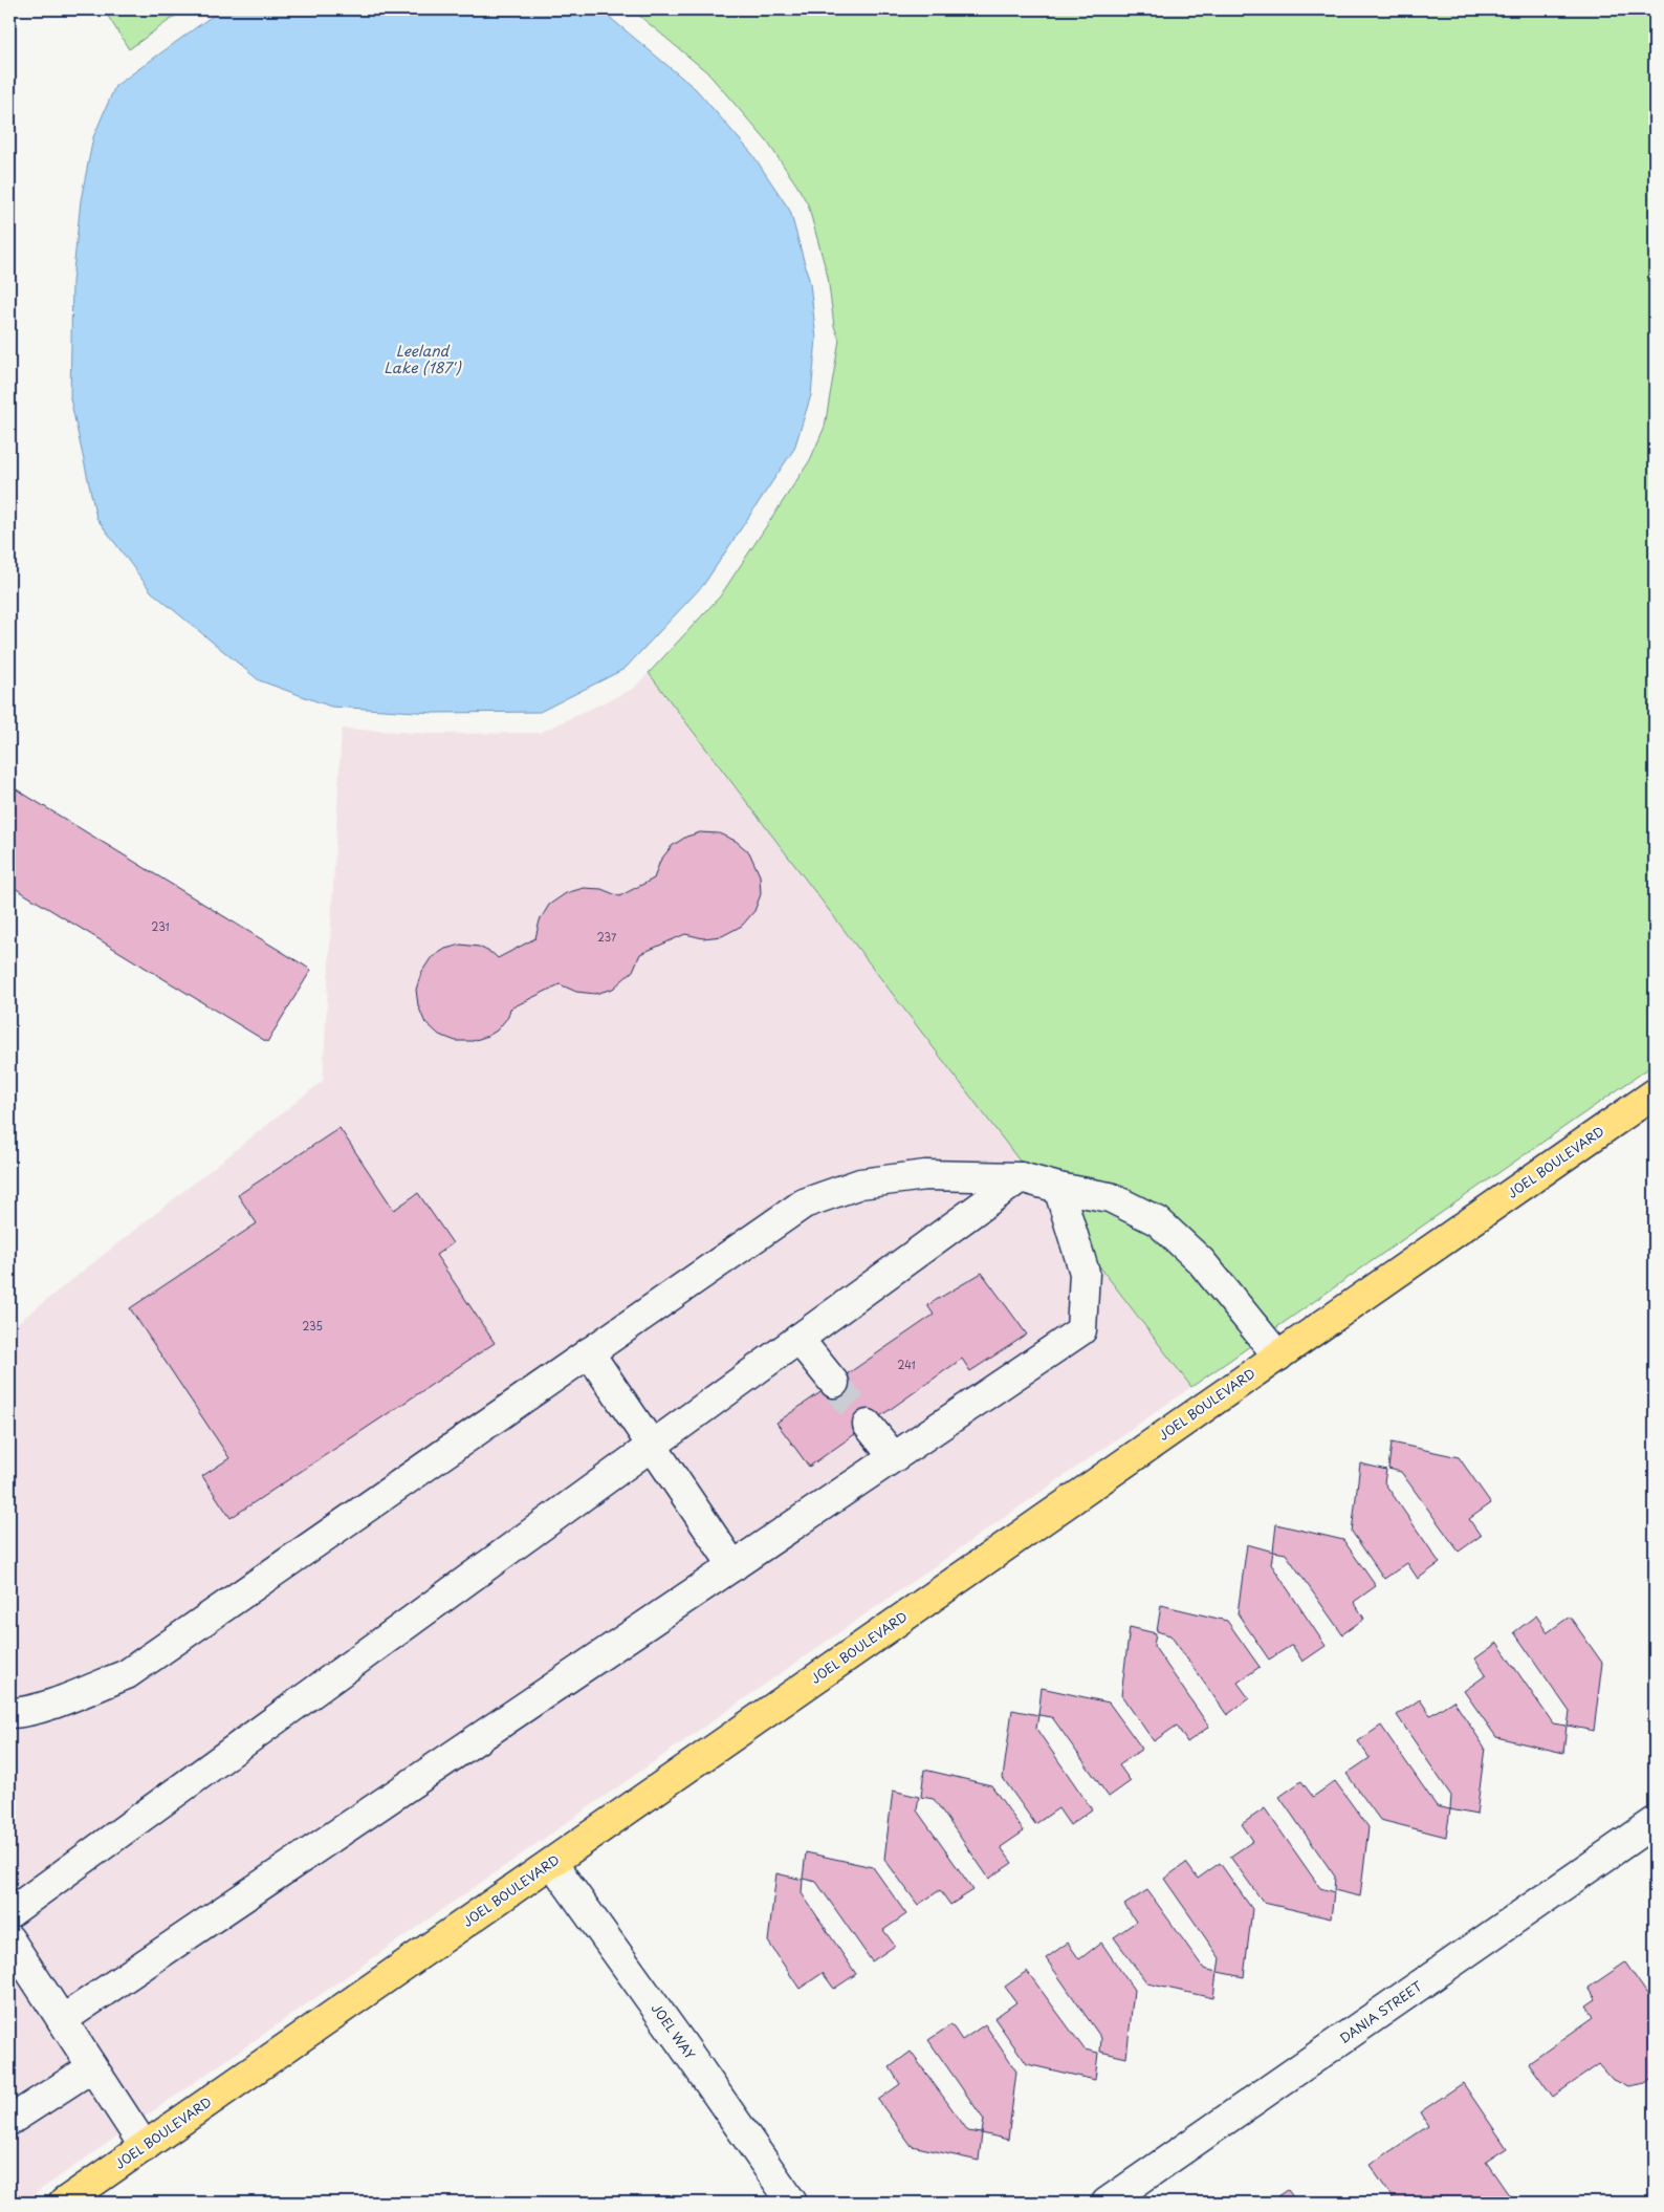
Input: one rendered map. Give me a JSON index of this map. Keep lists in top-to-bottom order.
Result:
{
  "streets": {
    "main road": ["JOEL BOULEVARD"],
    "street": ["DANIA STREET", "JOEL WAY"]
  },
  "crossings": [
    ["JOEL BOULEVARD", "JOEL WAY"]
  ],
  "water": ["Leeland Lake (187')"],
  "house_numbers": [
    "231",
    "237",
    "235",
    "241"
  ]
}
